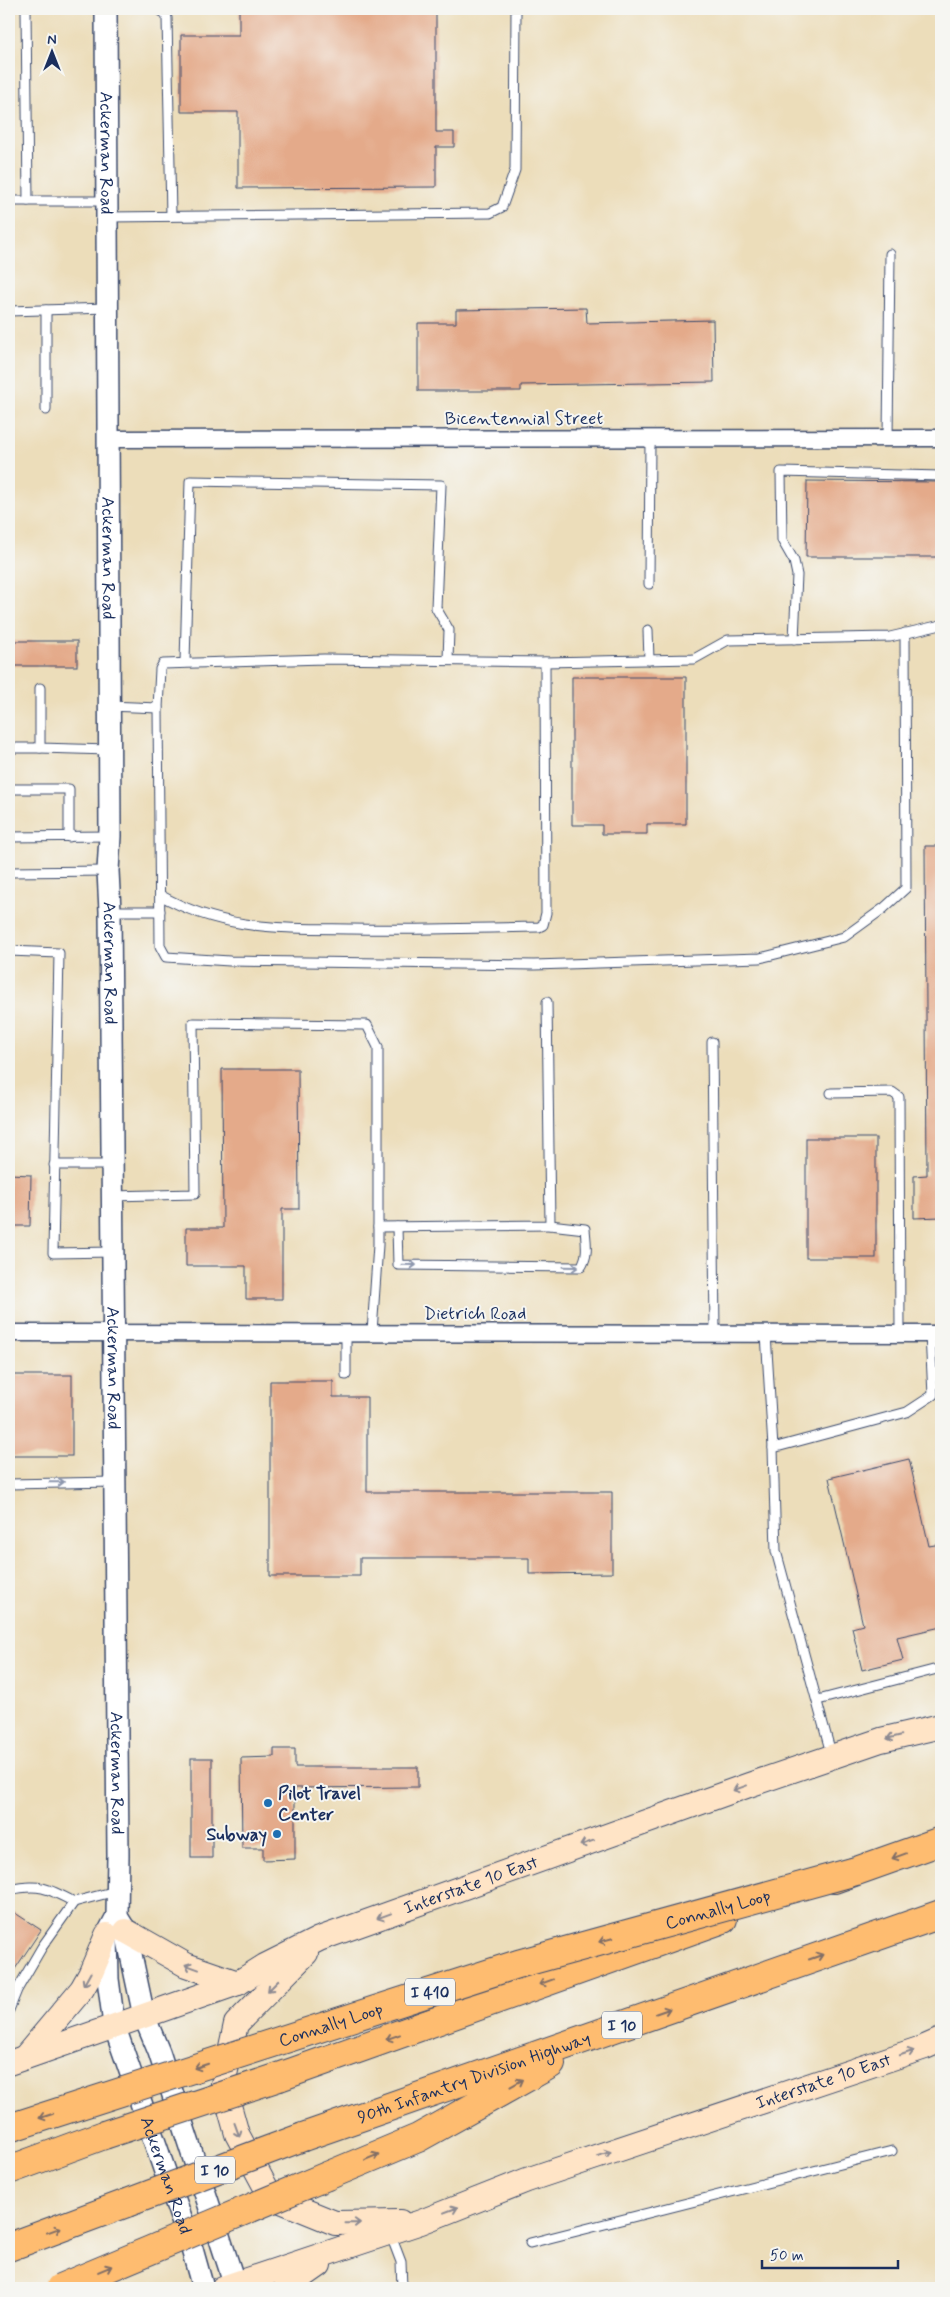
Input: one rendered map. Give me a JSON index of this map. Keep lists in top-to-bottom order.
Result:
{
  "streets": {
    "highway": [
      "Connally Loop",
      "I 410",
      "I 10",
      "90th Infantry Division Highway"
    ],
    "main road": ["Interstate 10 East"],
    "street": ["Ackerman Road", "Bicentennial Street", "Dietrich Road"]
  },
  "crossings": [
    ["Ackerman Road", "Bicentennial Street"],
    ["Ackerman Road", "Dietrich Road"],
    ["Ackerman Road", "Interstate 10 East"]
  ],
  "places": ["Pilot Travel Center", "Subway"],
  "scale_bar": "50 m",
  "north": "top"
}
